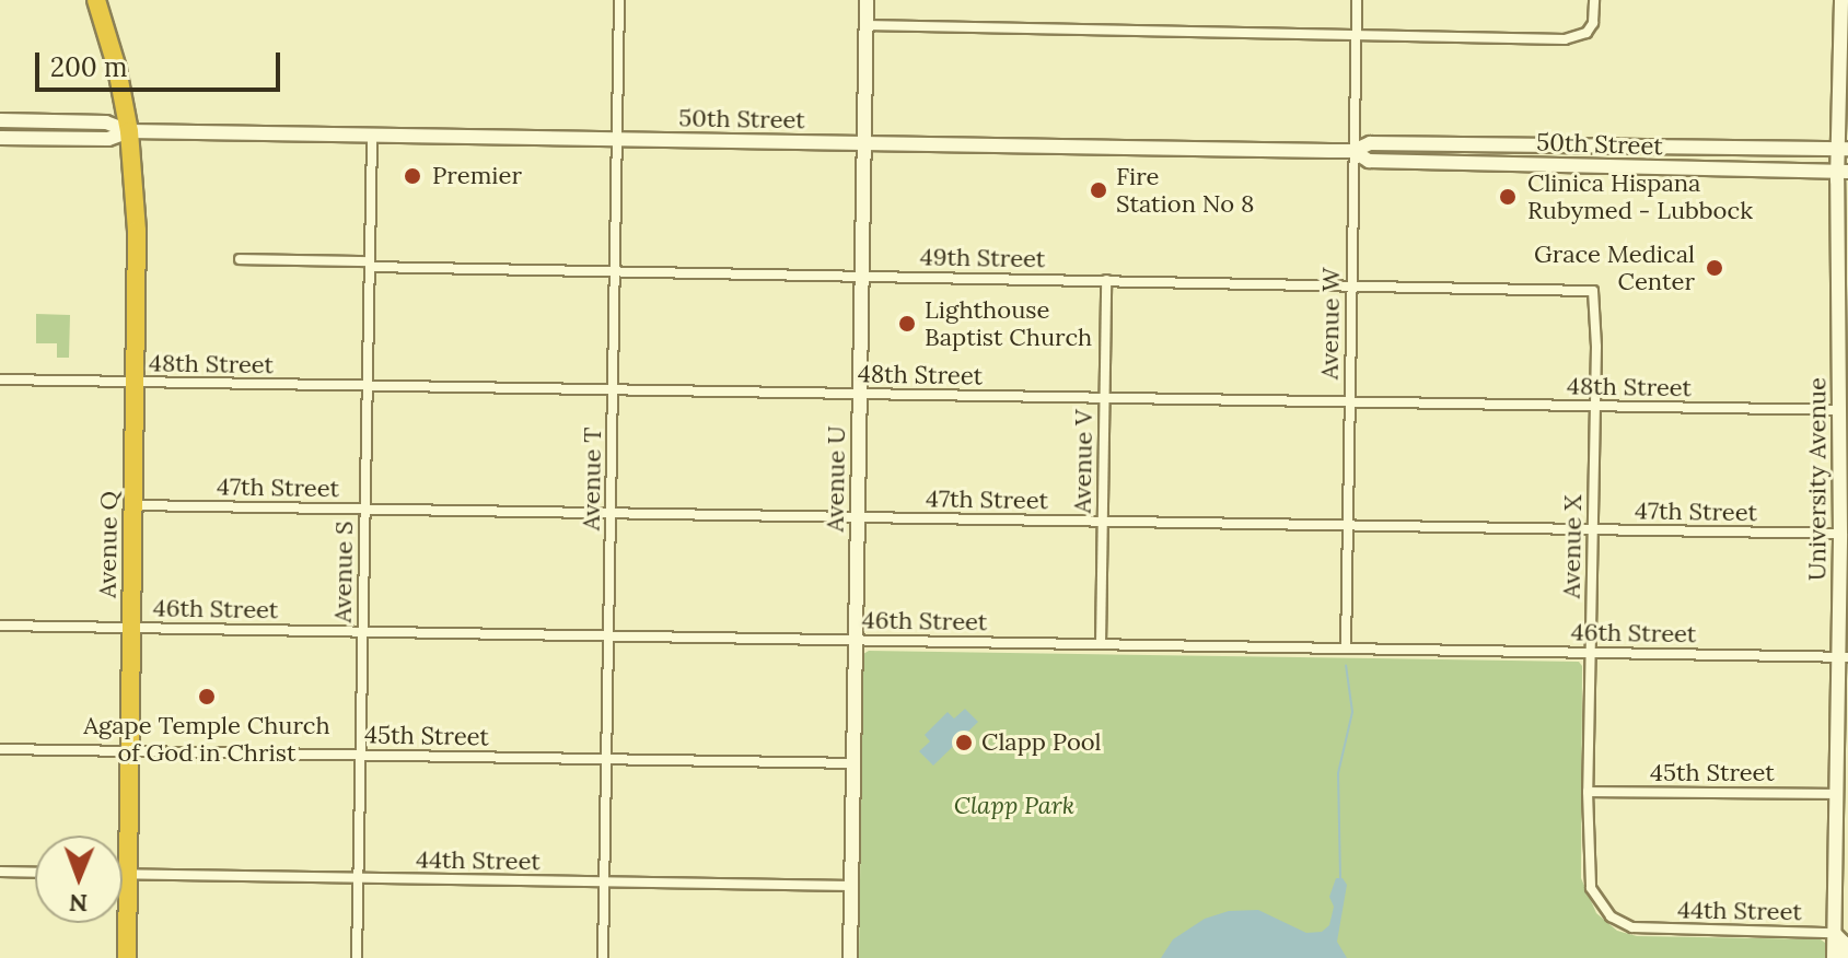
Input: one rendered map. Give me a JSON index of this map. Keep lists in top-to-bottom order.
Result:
{
  "streets": {
    "highway": ["Avenue Q"],
    "main road": ["50th Street", "Avenue U", "University Avenue"],
    "street": [
      "49th Street",
      "Avenue W",
      "48th Street",
      "Avenue V",
      "Avenue T",
      "47th Street",
      "Avenue X",
      "Avenue S",
      "46th Street",
      "45th Street",
      "44th Street"
    ]
  },
  "crossings": [
    ["50th Street", "Avenue W"],
    ["50th Street", "Avenue T"],
    ["50th Street", "Avenue U"],
    ["50th Street", "University Avenue"],
    ["50th Street", "Avenue Q"],
    ["50th Street", "Avenue S"],
    ["49th Street", "Avenue W"],
    ["49th Street", "Avenue V"],
    ["49th Street", "Avenue T"],
    ["49th Street", "Avenue U"],
    ["49th Street", "Avenue X"],
    ["49th Street", "Avenue S"],
    ["Avenue W", "48th Street"],
    ["Avenue W", "47th Street"],
    ["Avenue W", "46th Street"],
    ["48th Street", "Avenue V"],
    ["48th Street", "Avenue T"],
    ["48th Street", "Avenue U"],
    ["48th Street", "University Avenue"],
    ["48th Street", "Avenue Q"],
    ["48th Street", "Avenue X"],
    ["48th Street", "Avenue S"],
    ["Avenue V", "47th Street"],
    ["Avenue V", "46th Street"],
    ["Avenue T", "47th Street"],
    ["Avenue T", "46th Street"],
    ["Avenue T", "45th Street"],
    ["Avenue T", "44th Street"],
    ["Avenue U", "47th Street"],
    ["Avenue U", "46th Street"],
    ["Avenue U", "45th Street"],
    ["Avenue U", "44th Street"],
    ["University Avenue", "47th Street"],
    ["University Avenue", "46th Street"],
    ["University Avenue", "45th Street"],
    ["University Avenue", "44th Street"],
    ["47th Street", "Avenue Q"],
    ["47th Street", "Avenue X"],
    ["47th Street", "Avenue S"],
    ["Avenue Q", "46th Street"],
    ["Avenue Q", "45th Street"],
    ["Avenue Q", "44th Street"],
    ["Avenue X", "46th Street"],
    ["Avenue X", "45th Street"],
    ["Avenue X", "44th Street"],
    ["Avenue S", "46th Street"],
    ["Avenue S", "45th Street"],
    ["Avenue S", "44th Street"]
  ],
  "parks": ["Clapp Park"],
  "places": [
    "Premier",
    "Fire Station No 8",
    "Clinica Hispana Rubymed - Lubbock",
    "Grace Medical Center",
    "Lighthouse Baptist Church",
    "Agape Temple Church of God in Christ",
    "Clapp Pool"
  ],
  "scale_bar": "200 m",
  "north": "bottom"
}
